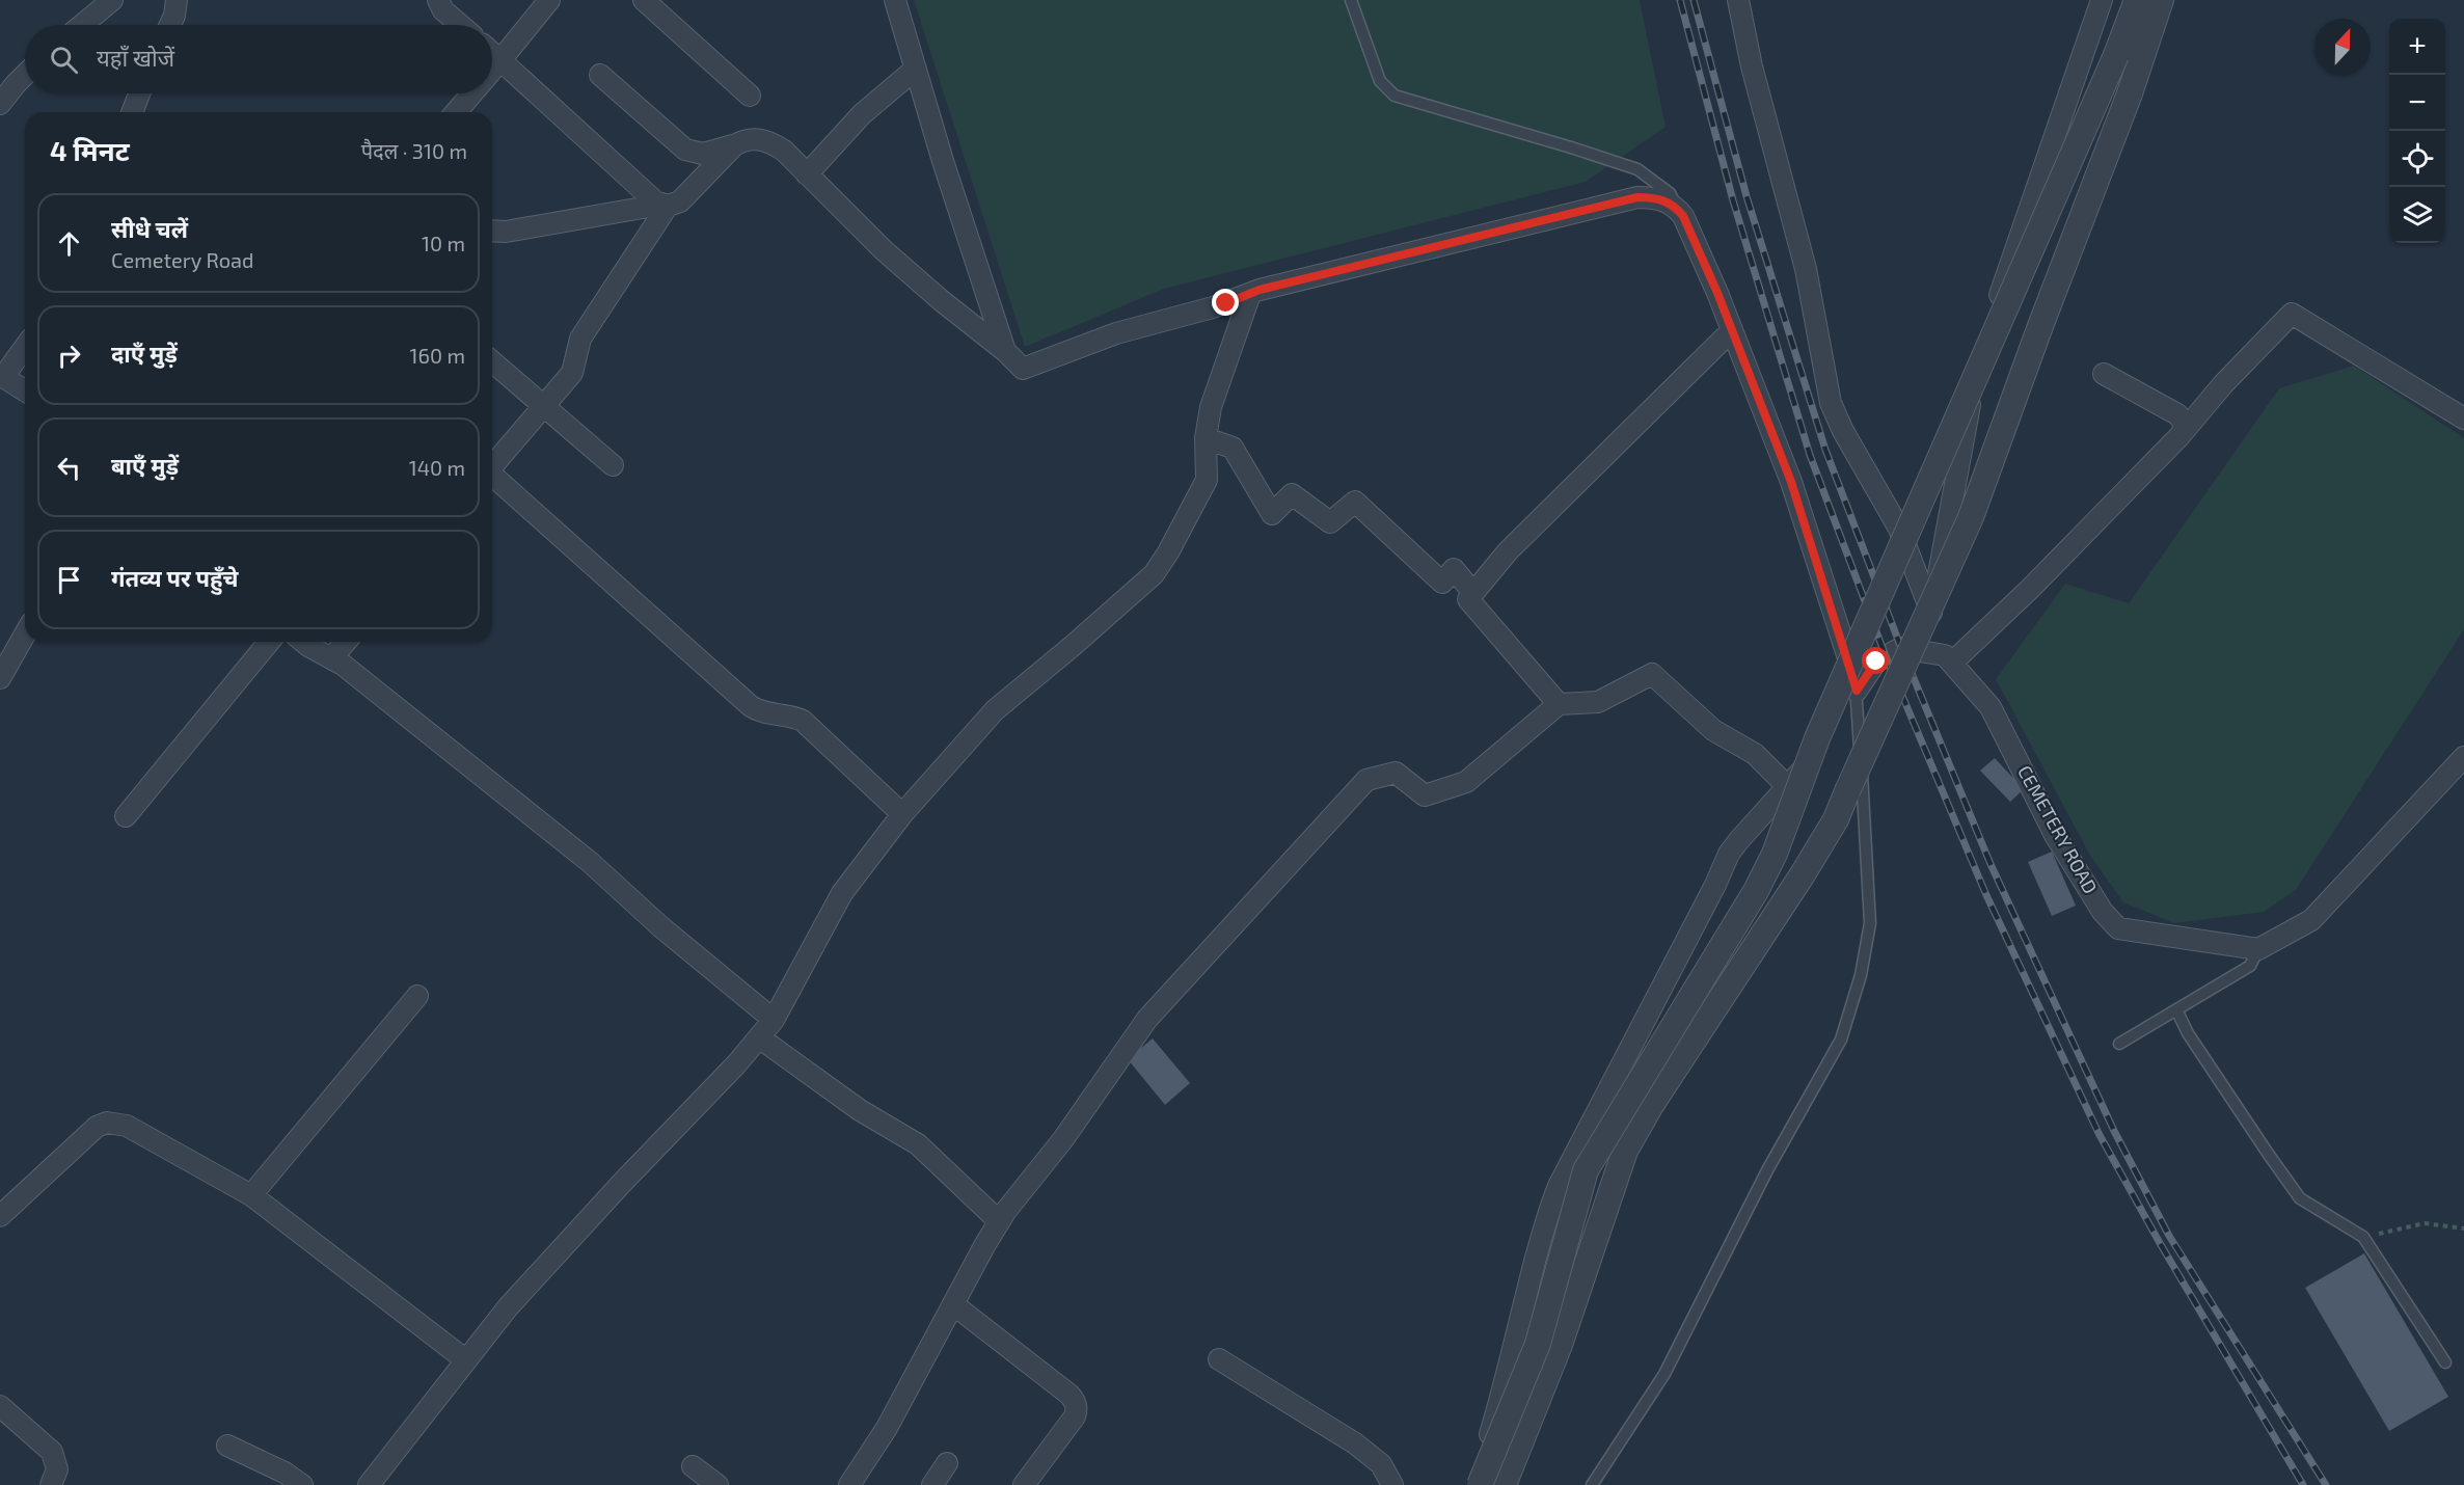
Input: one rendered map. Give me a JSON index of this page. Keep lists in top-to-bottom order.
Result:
{
  "streets": {
    "street": ["CEMETERY ROAD"]
  },
  "north": "top",
  "page": {
    "map_buttons": ["+", "−"],
    "search": "यहाँ खोजें",
    "heading": ["4 मिनट", "पैदल · 310 m"],
    "list": [
      ["सीधे चलें", "Cemetery Road", "10 m"],
      ["दाएँ मुड़ें", "160 m"],
      ["बाएँ मुड़ें", "140 m"],
      "गंतव्य पर पहुँचे"
    ]
  }
}
